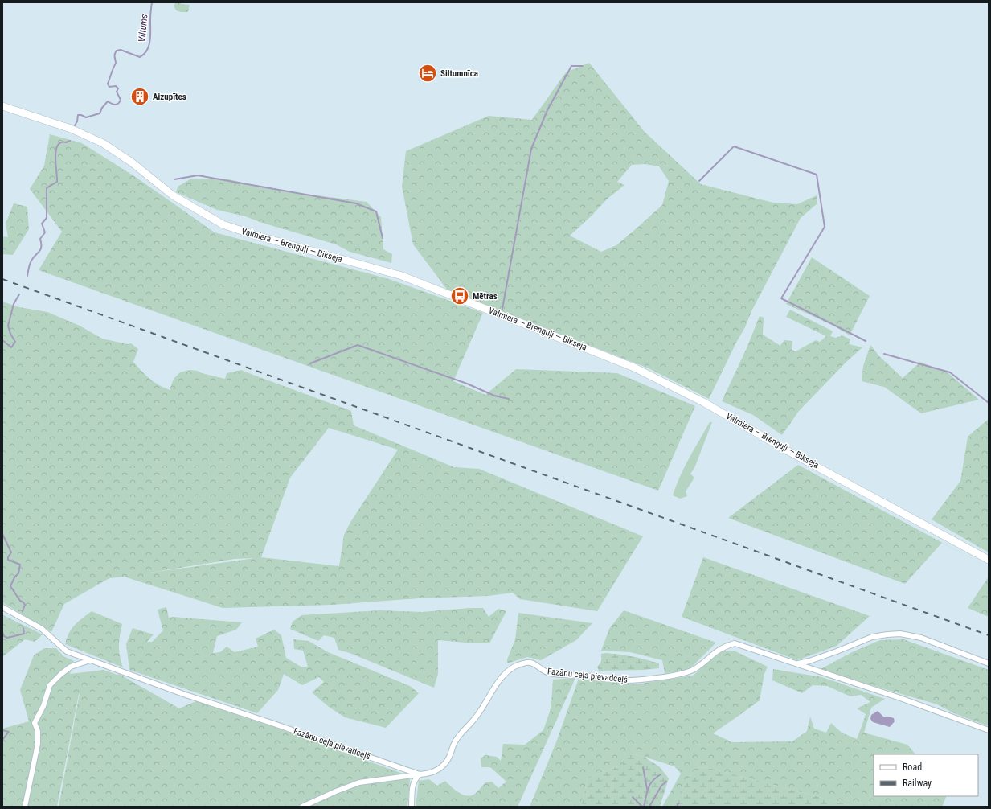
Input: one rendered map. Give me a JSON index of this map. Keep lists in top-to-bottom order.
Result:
{
  "streets": {
    "main road": ["Valmiera — Brenguļi — Bikseja"],
    "street": ["Fazānu ceļa pievadceļš"]
  },
  "water": ["Viltums"],
  "places": {
    "hotel": ["Siltumnīca"],
    "building": ["Aizupītes"],
    "bus stop": ["Mētras"]
  },
  "legend": ["Road", "Railway"]
}
